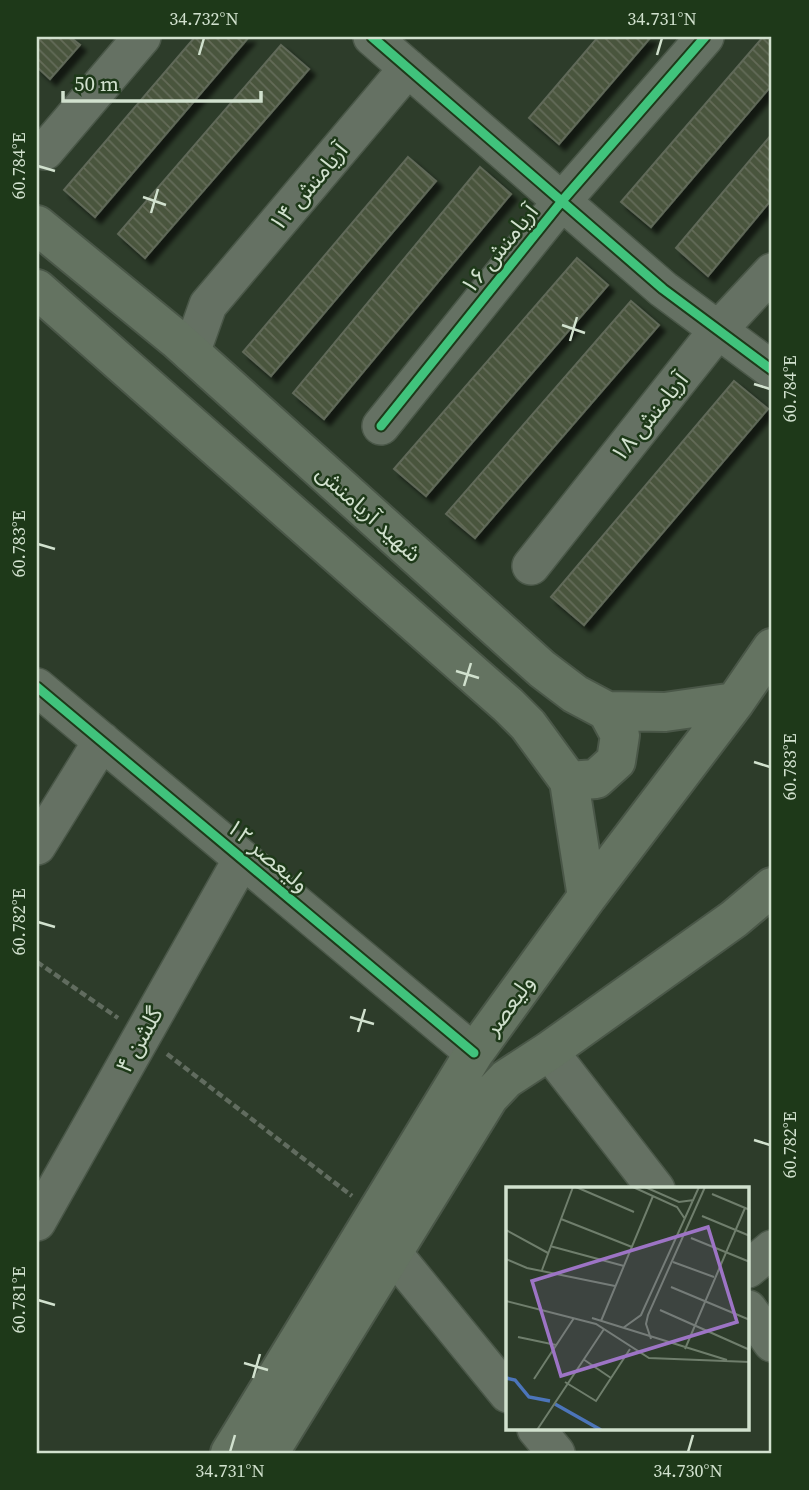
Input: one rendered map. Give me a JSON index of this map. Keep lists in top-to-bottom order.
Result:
{
  "streets": {
    "main road": ["شهید آریامنش", "ولیعصر"],
    "street": [
      "آریامنش ۱۴",
      "آریامنش ۱۶",
      "آریامنش ۱۸",
      "ولیعصر ۱۲",
      "گلشن ۴"
    ]
  },
  "crossings": [
    ["آریامنش ۱۴", "شهید آریامنش"],
    ["شهید آریامنش", "ولیعصر"],
    ["ولیعصر ۱۲", "ولیعصر"],
    ["ولیعصر ۱۲", "گلشن ۴"]
  ],
  "scale_bar": "50 m",
  "coordinates": [
    "34.732°N",
    "34.731°N",
    "60.784°E",
    "60.783°E",
    "60.782°E",
    "60.781°E",
    "34.730°N"
  ]
}
